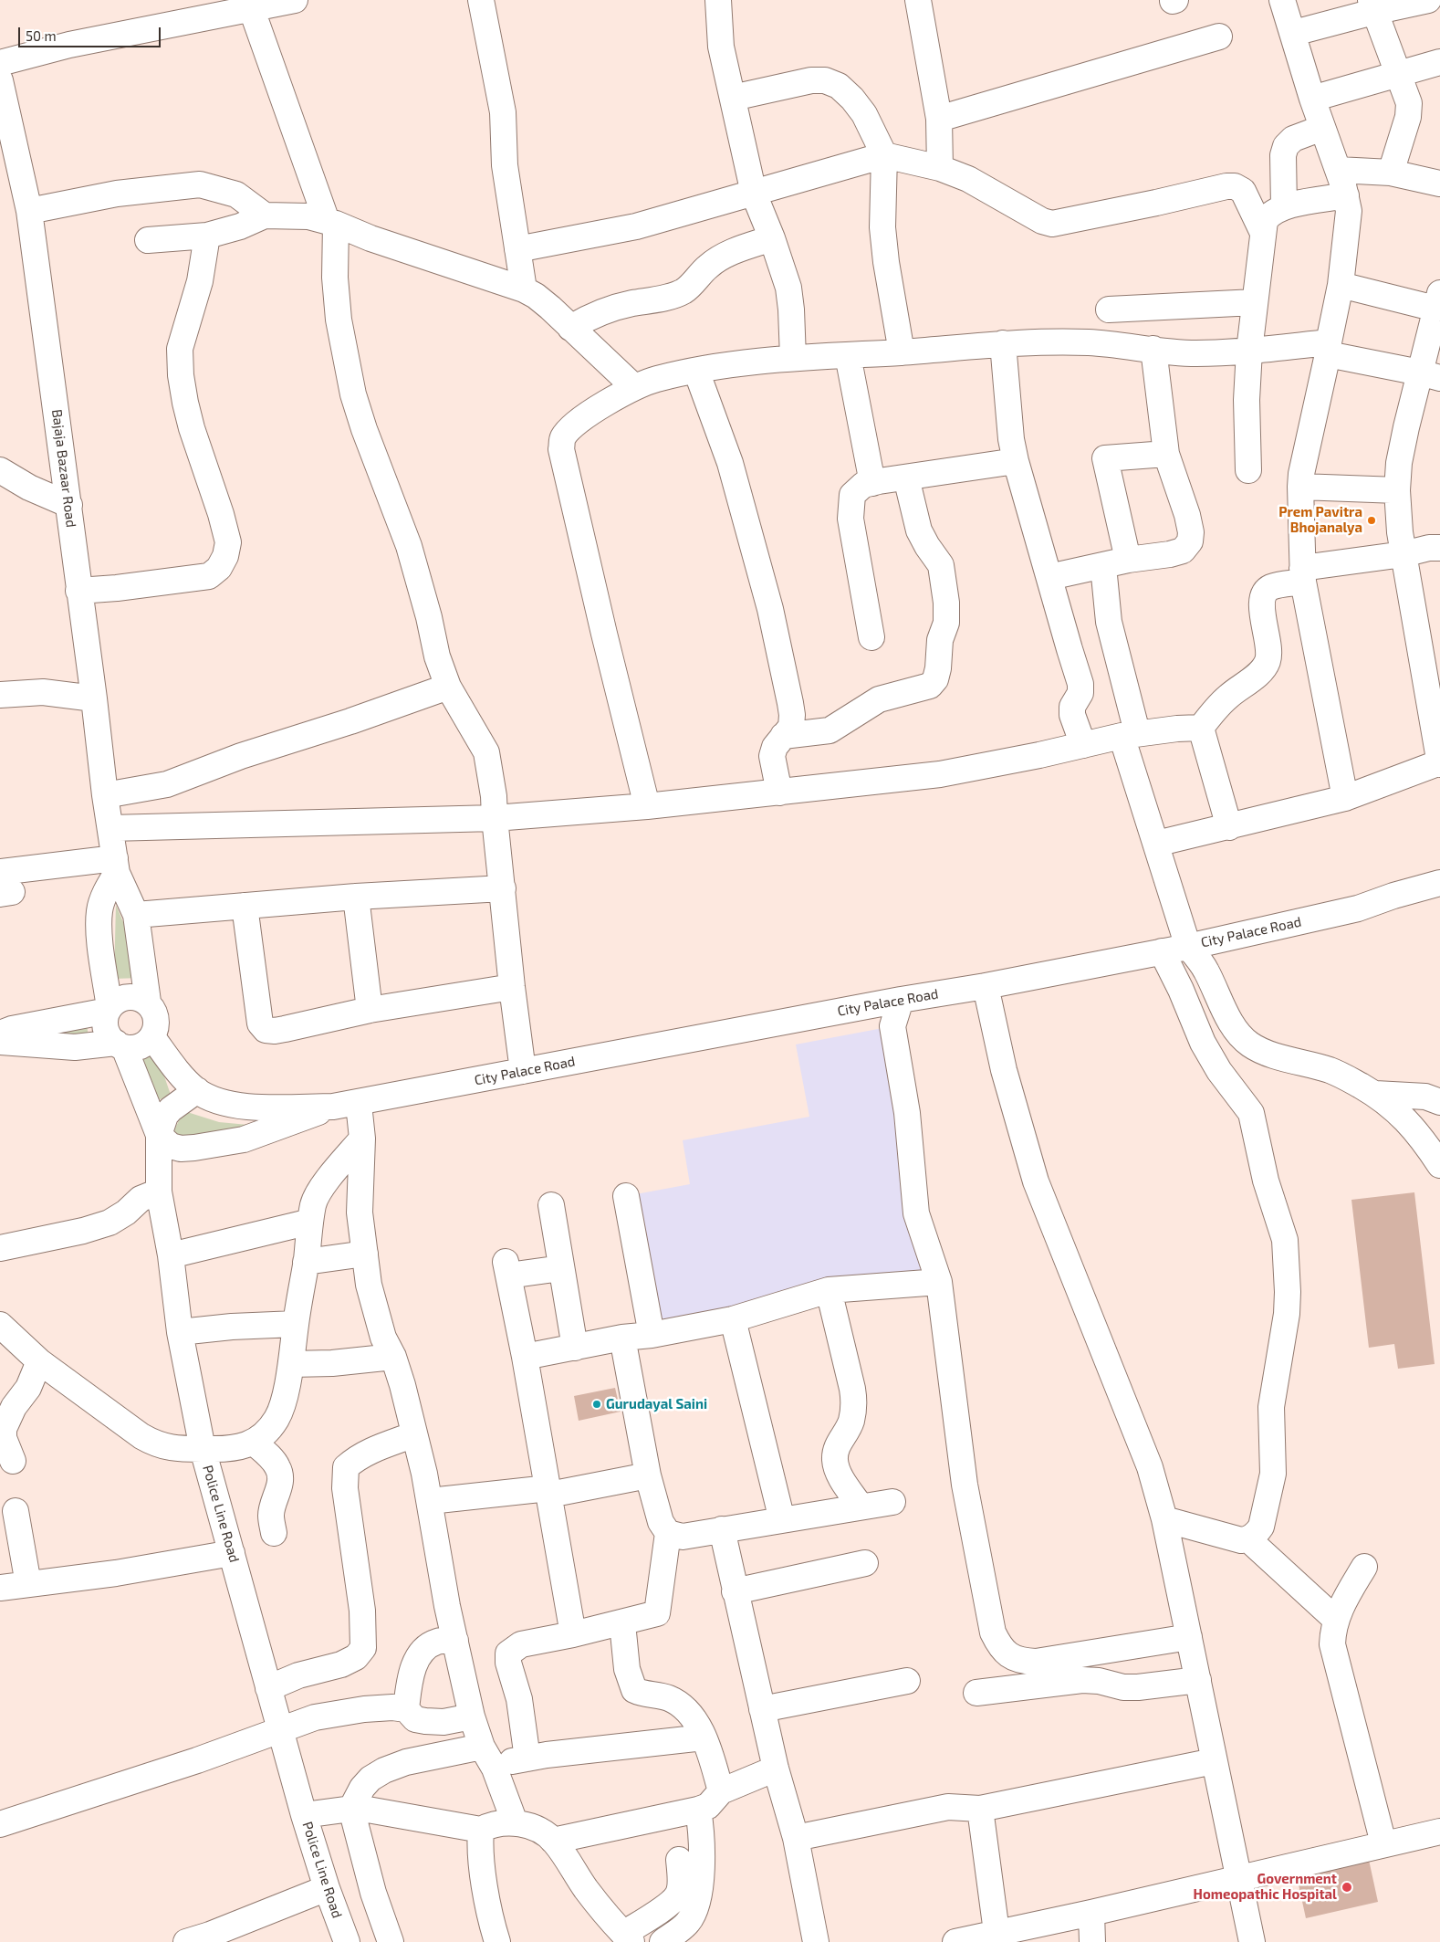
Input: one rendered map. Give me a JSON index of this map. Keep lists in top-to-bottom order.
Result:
{
  "streets": {
    "street": ["Bajaja Bazaar Road", "City Palace Road", "Police Line Road"]
  },
  "crossings": [
    ["City Palace Road", "Police Line Road"]
  ],
  "places": ["Prem Pavitra Bhojanalya", "Gurudayal Saini", "Government Homeopathic Hospital"],
  "scale_bar": "50 m"
}
